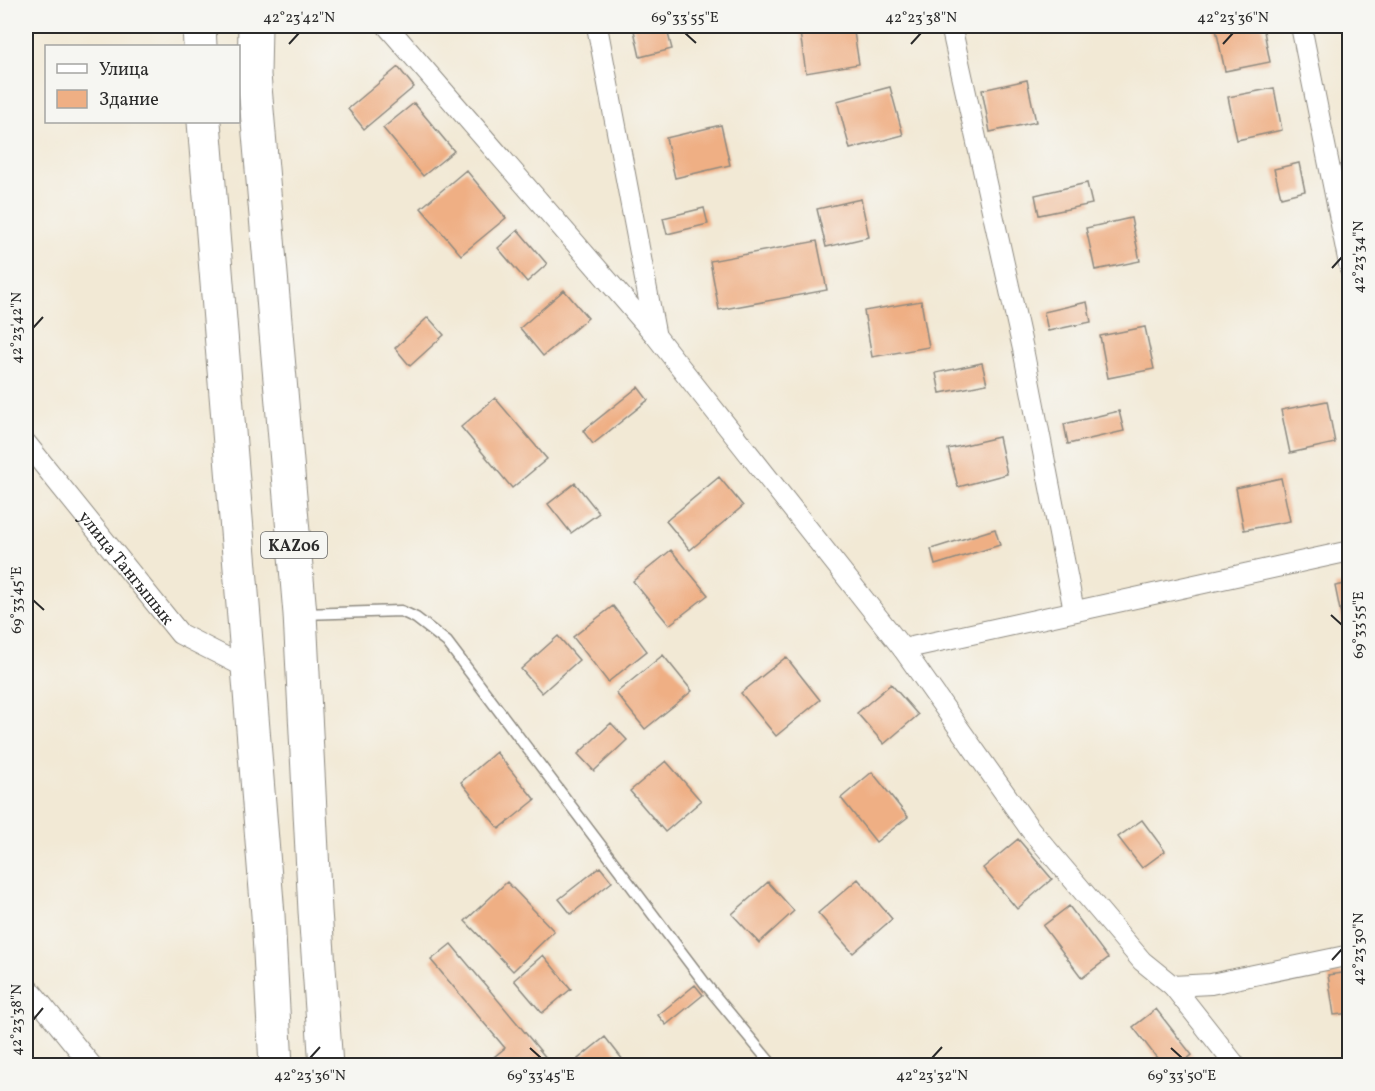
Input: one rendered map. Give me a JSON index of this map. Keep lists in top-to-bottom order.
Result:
{
  "streets": {
    "highway": ["KАZ06"],
    "street": ["улица Тангышык"]
  },
  "crossings": [
    ["KАZ06", "улица Тангышык"]
  ],
  "legend": ["Улица", "Здание"],
  "coordinates": [
    "42°23'42\"N",
    "69°33'55\"E",
    "42°23'38\"N",
    "42°23'36\"N",
    "42°23'34\"N",
    "69°33'45\"E",
    "42°23'30\"N",
    "42°23'32\"N",
    "69°33'50\"E"
  ]
}
